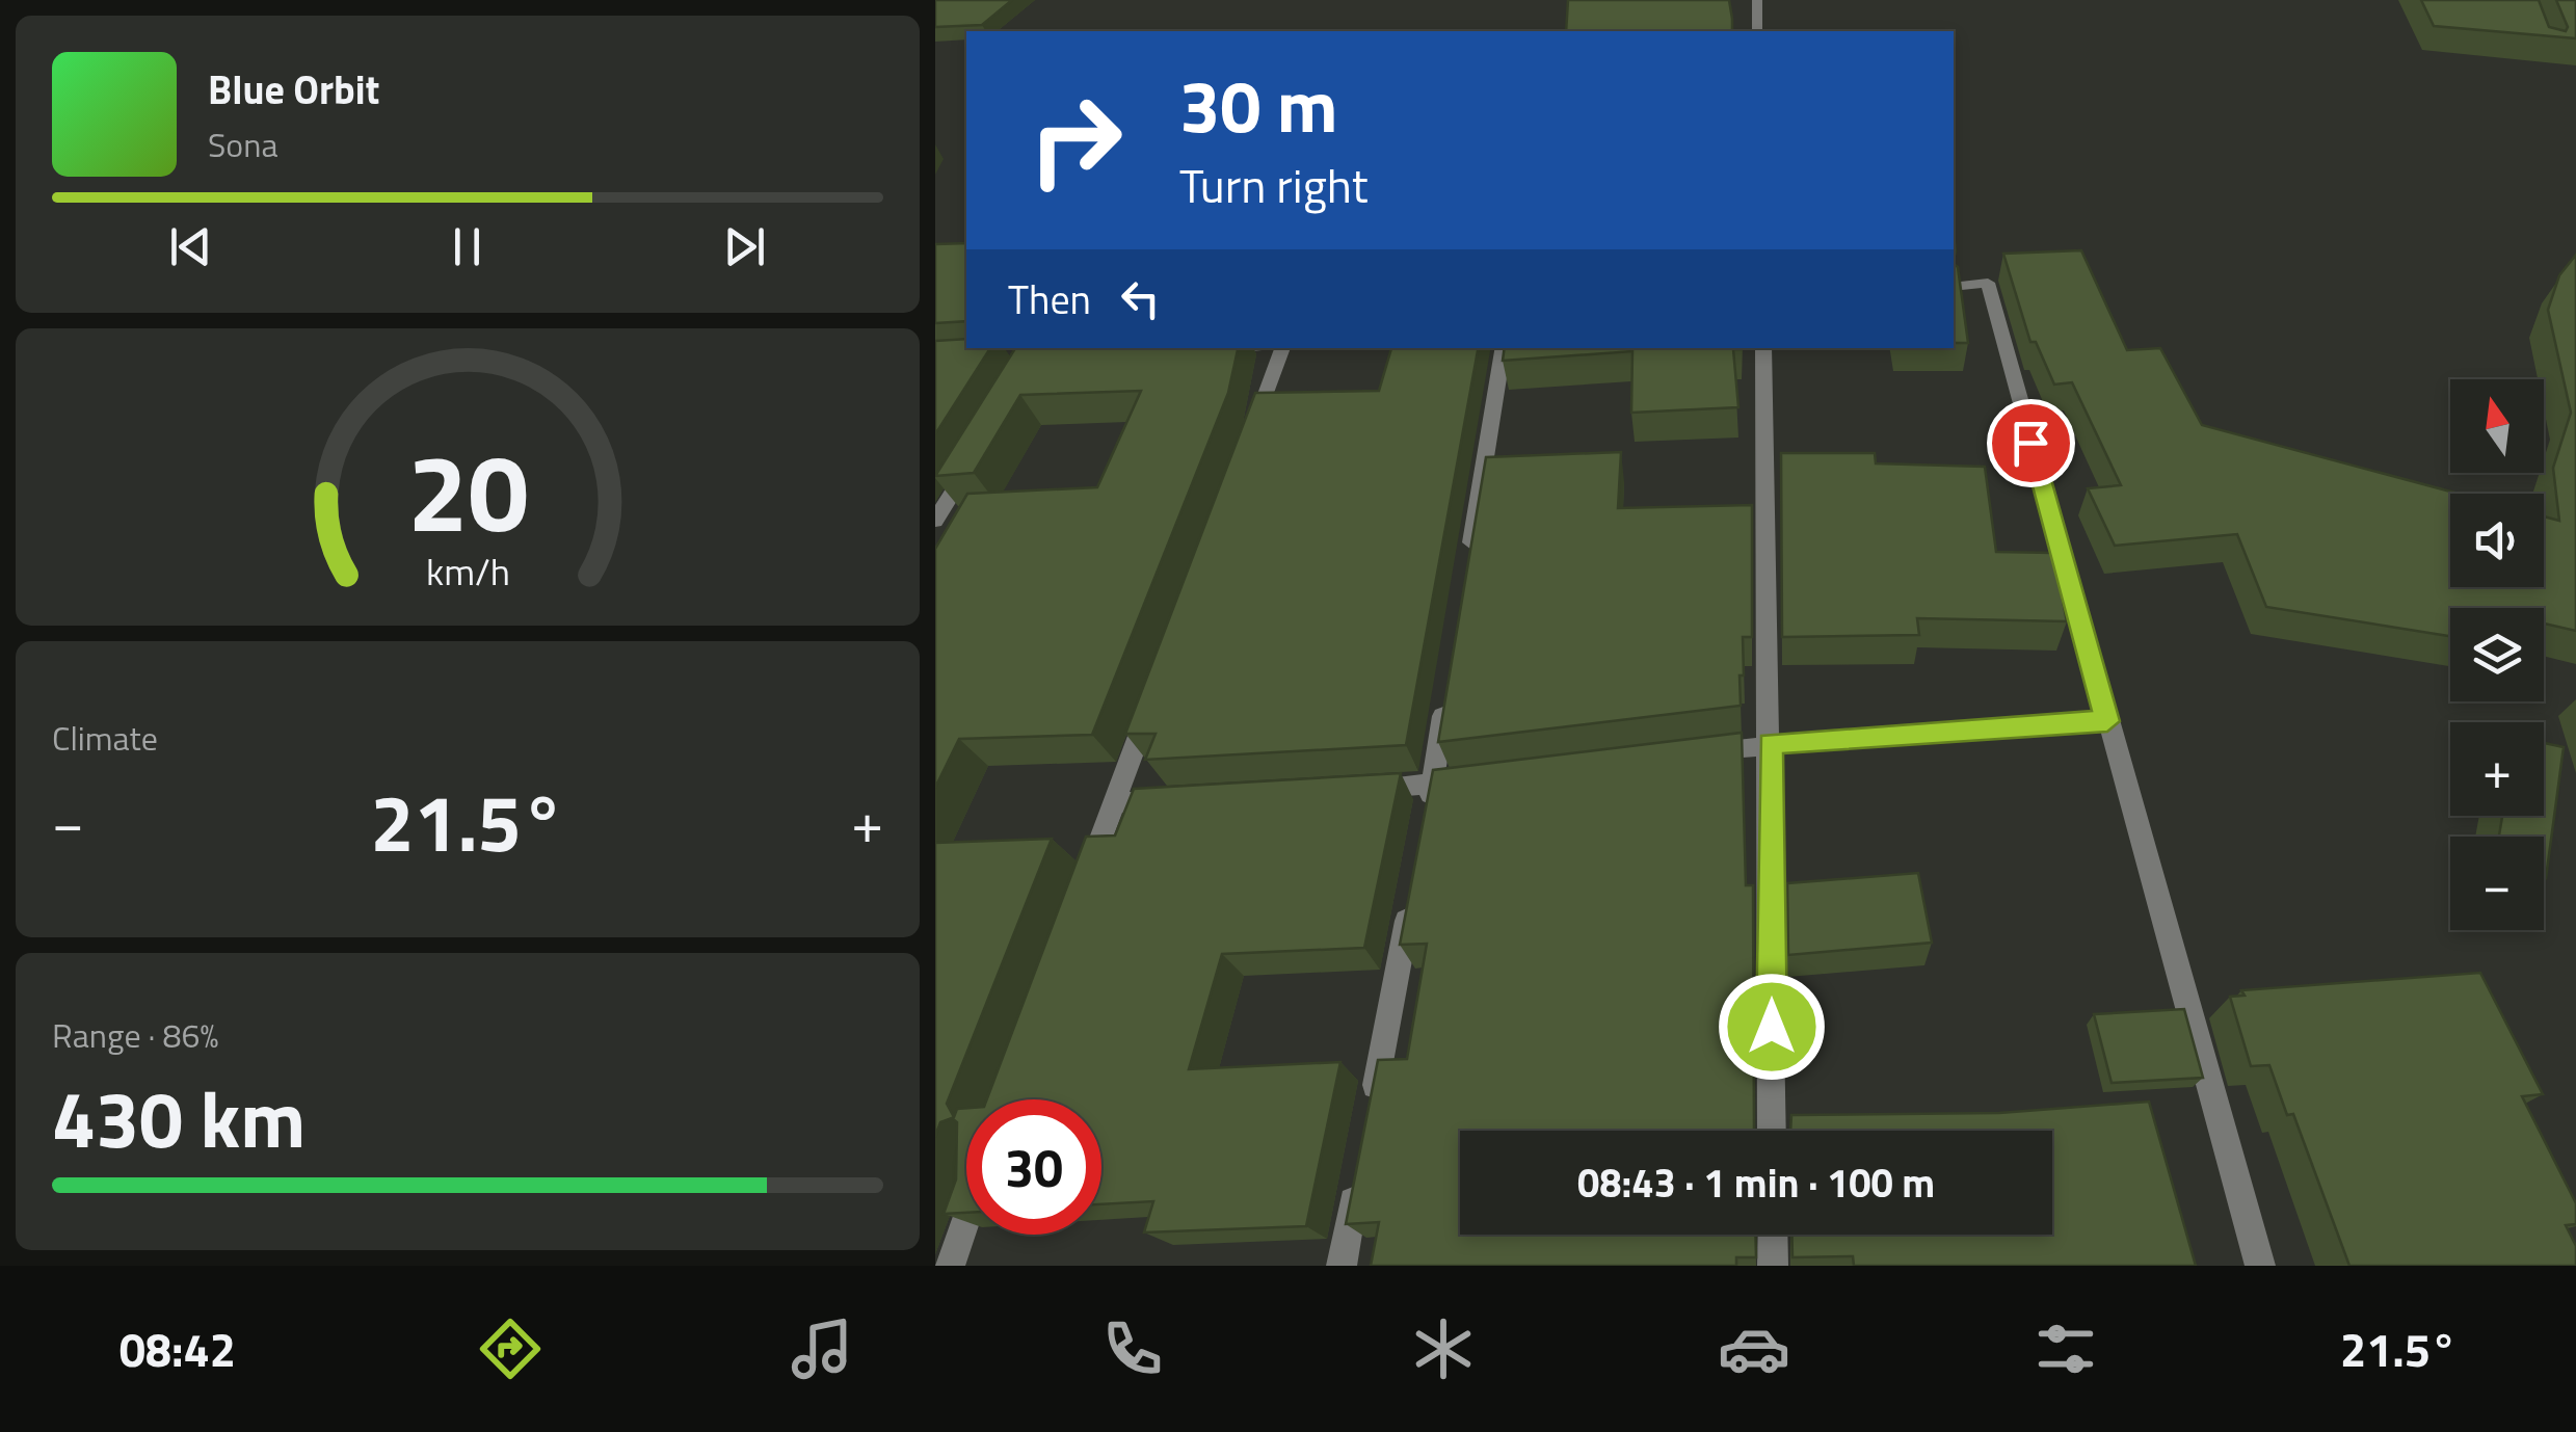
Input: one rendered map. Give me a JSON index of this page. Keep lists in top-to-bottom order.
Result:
{
  "north": "top",
  "page": {
    "turn": ["30 m", "Turn right"],
    "song": ["Blue Orbit", "Sona"],
    "then": "Then",
    "map_buttons": ["+", "−"],
    "tile": [
      "Climate",
      ["Range · 86%", "430 km"]
    ],
    "heat": ["−", "21.5°", "+"],
    "limit": "30",
    "trip": "08:43 · 1 min · 100 m",
    "tabs": ["08:42", "21.5°"],
    "gauge": ["20", "km/h"]
  }
}
